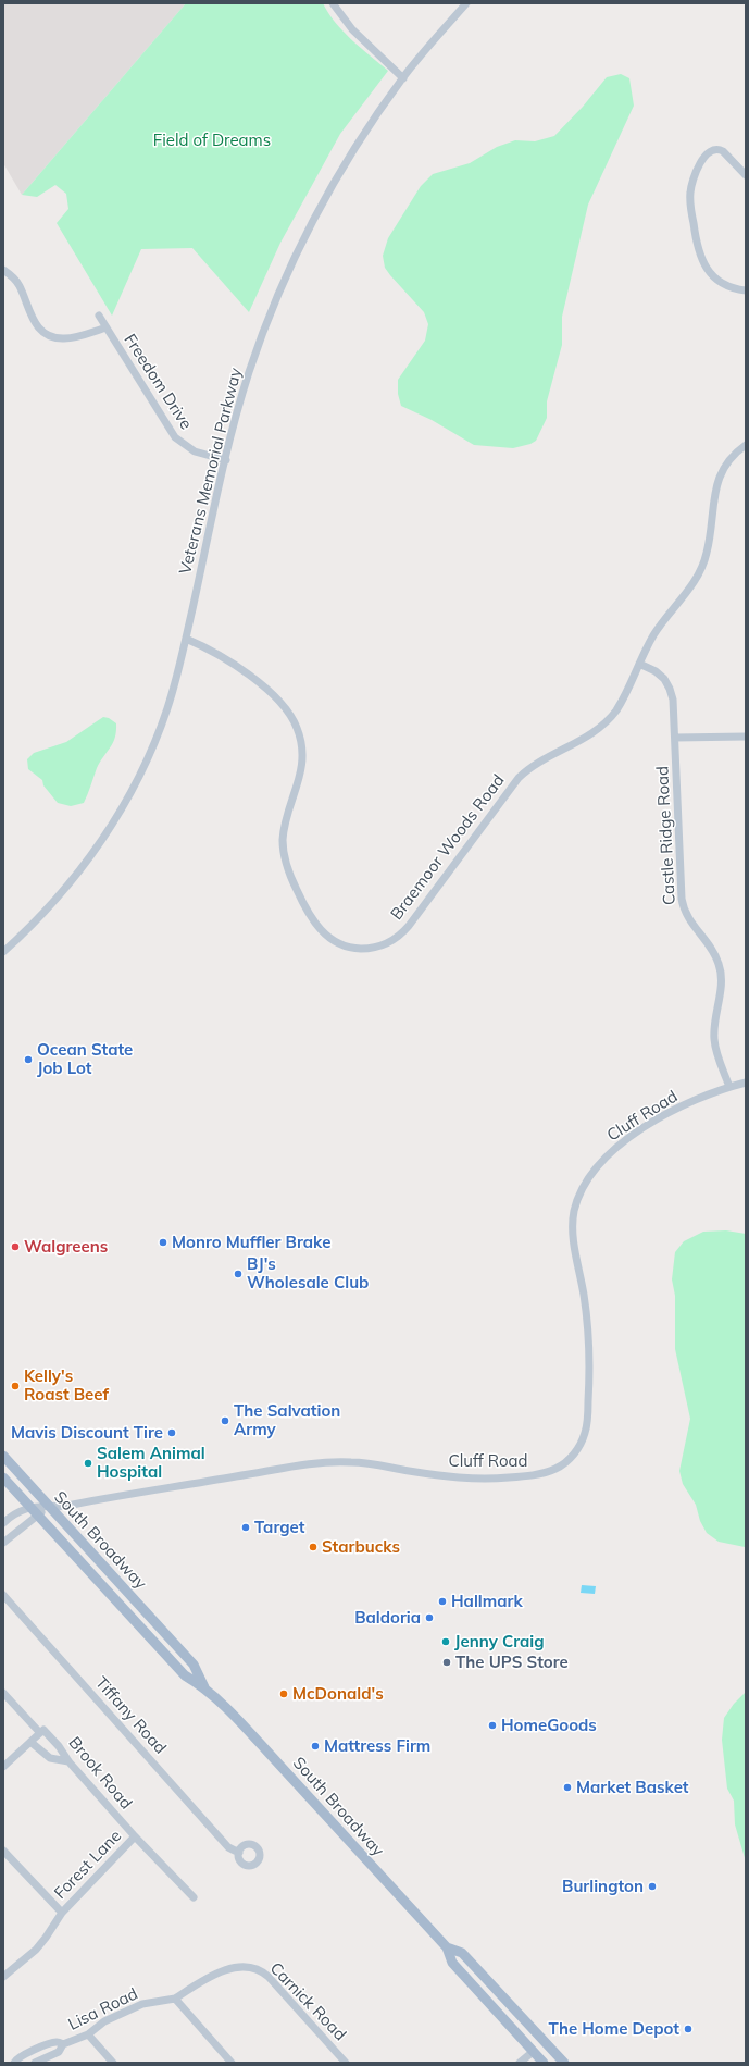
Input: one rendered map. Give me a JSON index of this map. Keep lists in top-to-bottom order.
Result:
{
  "streets": {
    "main road": ["South Broadway"],
    "street": [
      "Freedom Drive",
      "Veterans Memorial Parkway",
      "Castle Ridge Road",
      "Braemoor Woods Road",
      "Cluff Road",
      "Tiffany Road",
      "Brook Road",
      "Forest Lane",
      "Carnick Road",
      "Lisa Road"
    ]
  },
  "crossings": [
    ["Freedom Drive", "Veterans Memorial Parkway"],
    ["Veterans Memorial Parkway", "Braemoor Woods Road"],
    ["Castle Ridge Road", "Braemoor Woods Road"],
    ["Castle Ridge Road", "Cluff Road"],
    ["Cluff Road", "South Broadway"],
    ["Brook Road", "Forest Lane"],
    ["Carnick Road", "Lisa Road"]
  ],
  "parks": ["Field of Dreams"],
  "places": [
    "Ocean State Job Lot",
    "Monro Muffler Brake",
    "Walgreens",
    "BJ's Wholesale Club",
    "Kelly's Roast Beef",
    "The Salvation Army",
    "Mavis Discount Tire",
    "Salem Animal Hospital",
    "Target",
    "Starbucks",
    "Hallmark",
    "Baldoria",
    "Jenny Craig",
    "The UPS Store",
    "McDonald's",
    "HomeGoods",
    "Mattress Firm",
    "Market Basket",
    "Burlington",
    "The Home Depot"
  ]
}
